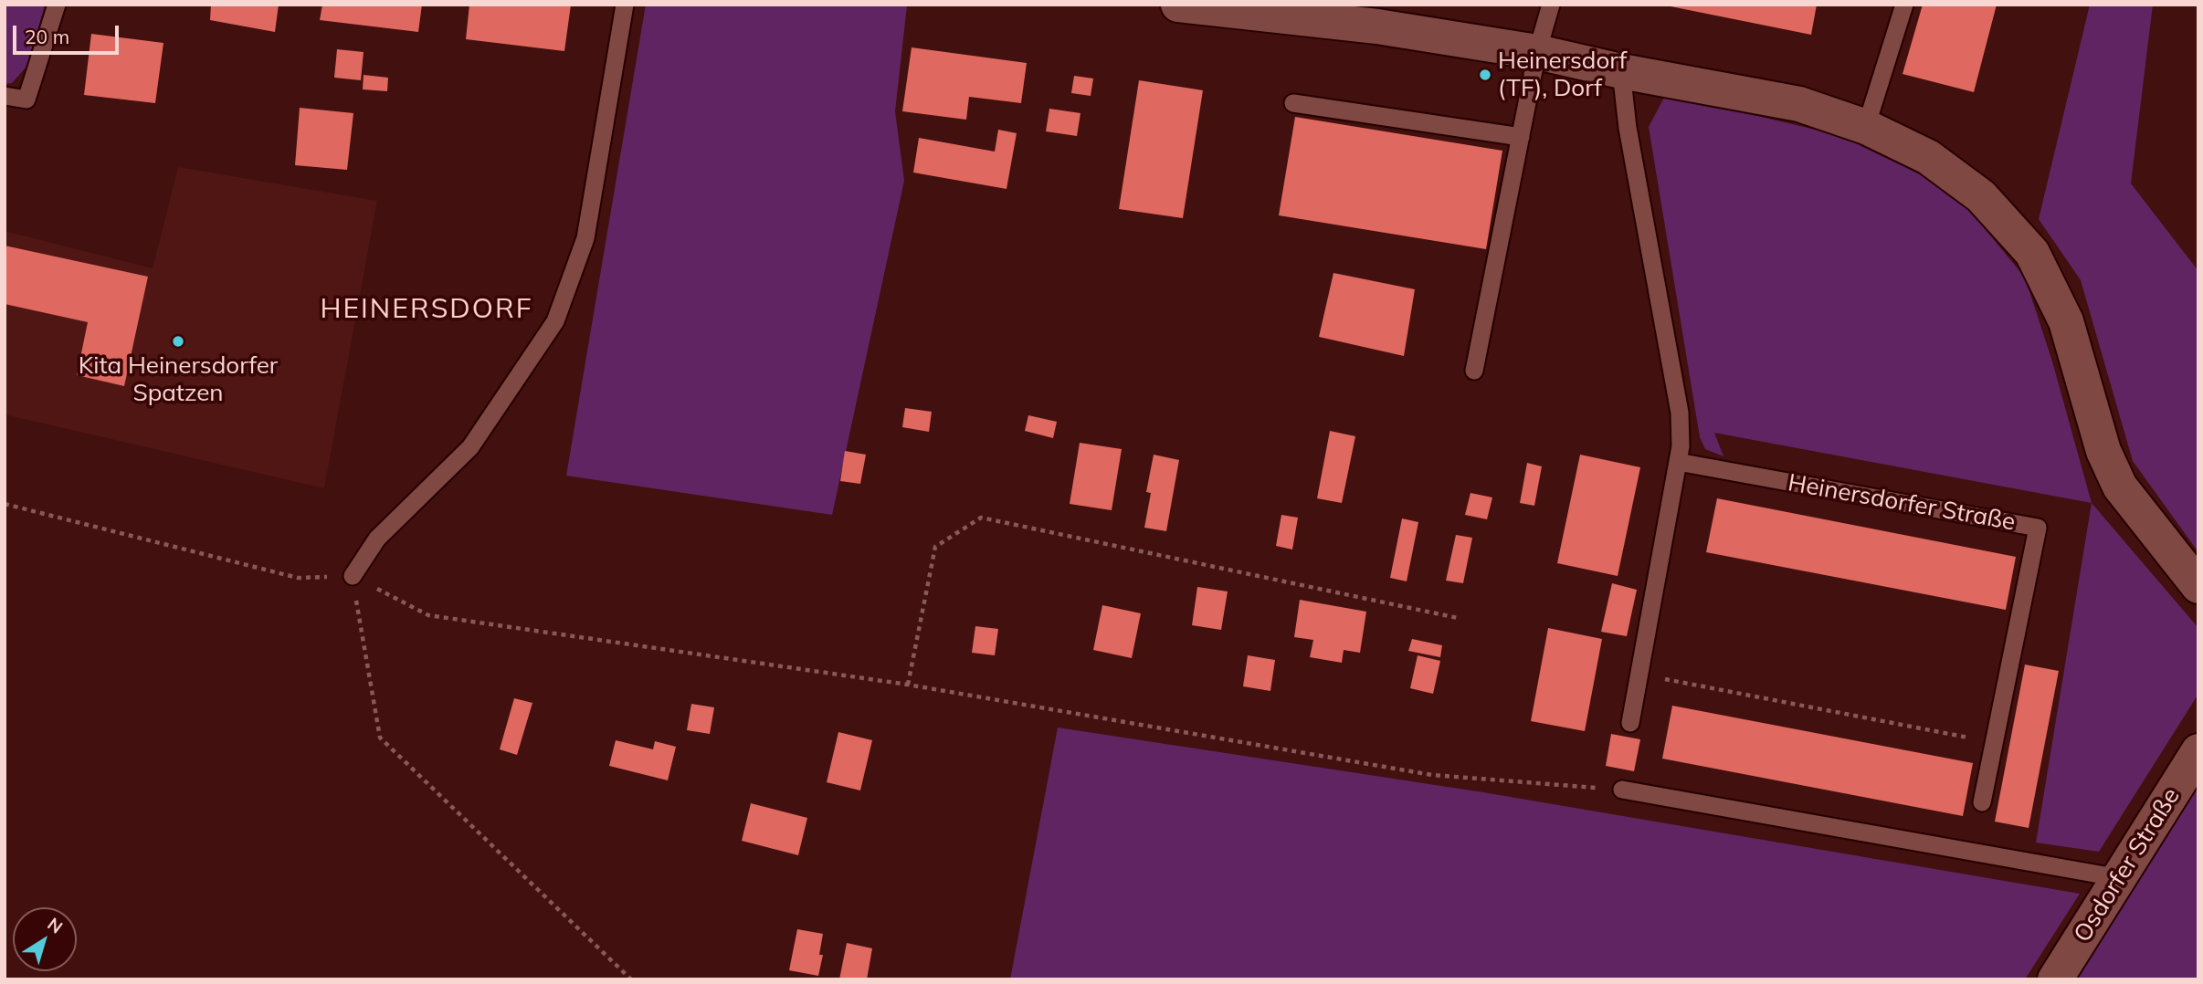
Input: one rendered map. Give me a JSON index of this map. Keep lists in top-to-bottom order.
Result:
{
  "streets": {
    "street": ["Osdorfer Straße"],
    "lane": ["Heinersdorfer Straße"]
  },
  "districts": ["HEINERSDORF"],
  "places": ["Heinersdorf (TF), Dorf", "Kita Heinersdorfer Spatzen"],
  "scale_bar": "20 m",
  "north": "top right"
}
